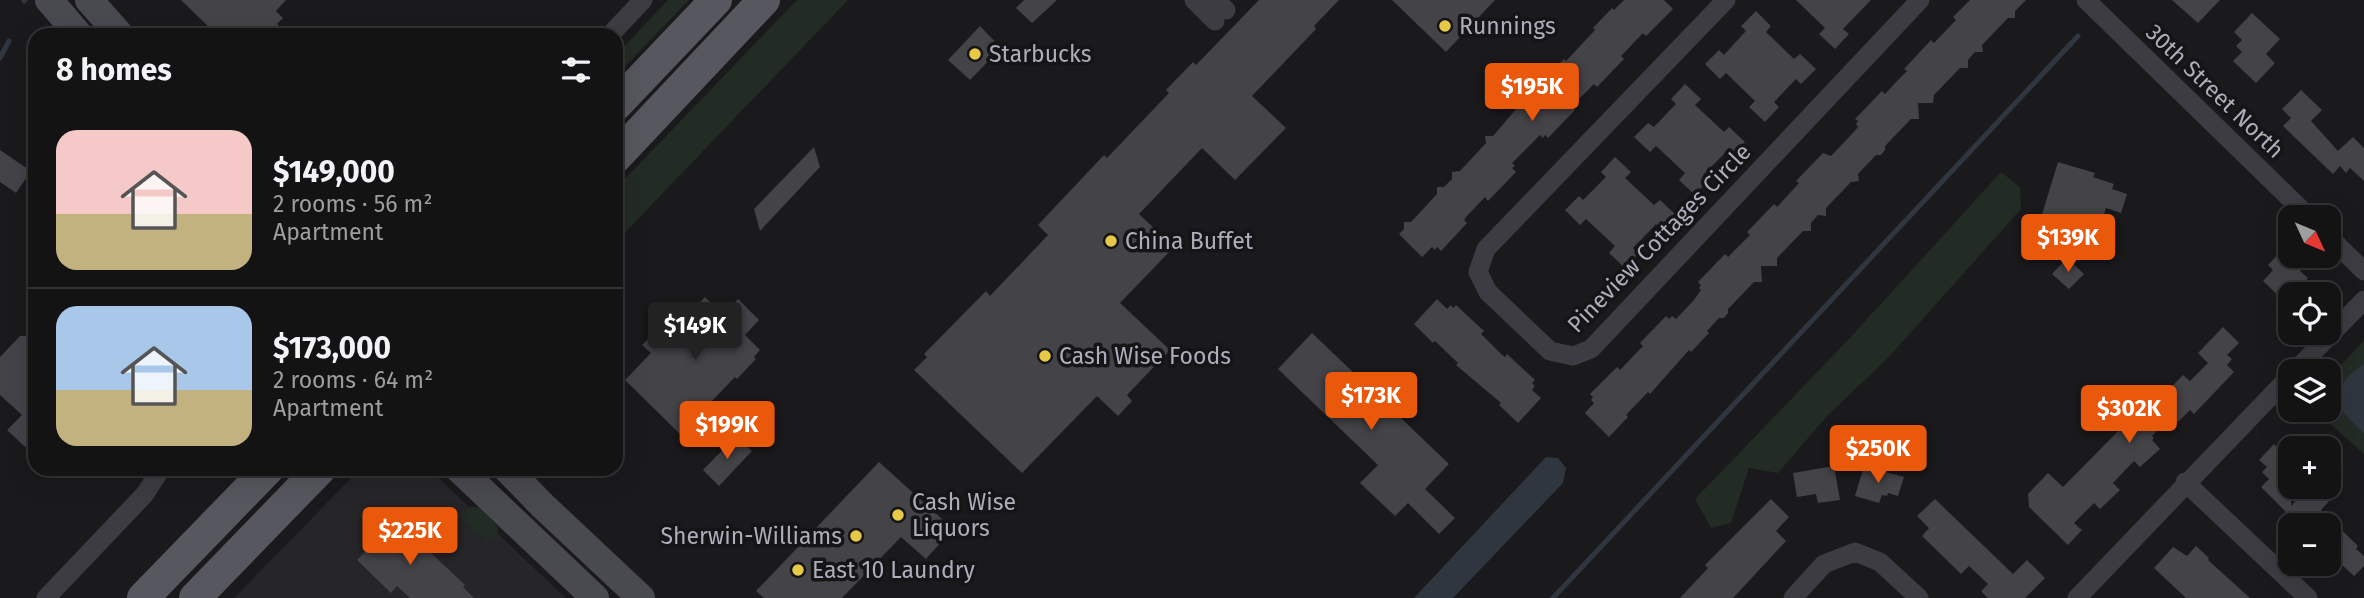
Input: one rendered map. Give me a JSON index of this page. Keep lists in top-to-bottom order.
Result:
{
  "streets": {
    "street": ["30th Street North", "Pineview Cottages Circle"]
  },
  "places": [
    "Runnings",
    "Starbucks",
    "China Buffet",
    "Cash Wise Foods",
    "Cash Wise Liquors",
    "Sherwin-Williams",
    "East 10 Laundry"
  ],
  "north": "bottom right",
  "page": {
    "heading": "8 homes",
    "price": [
      "$195K",
      "$139K",
      "$149K",
      "$173K",
      "$302K",
      "$199K",
      "$250K",
      "$225K"
    ],
    "list": [
      {
        "name": "$149,000",
        "note": "2 rooms · 56 m² · Apartment"
      },
      {
        "name": "$173,000",
        "note": "2 rooms · 64 m² · Apartment"
      }
    ],
    "map_buttons": ["+", "−"]
  }
}
